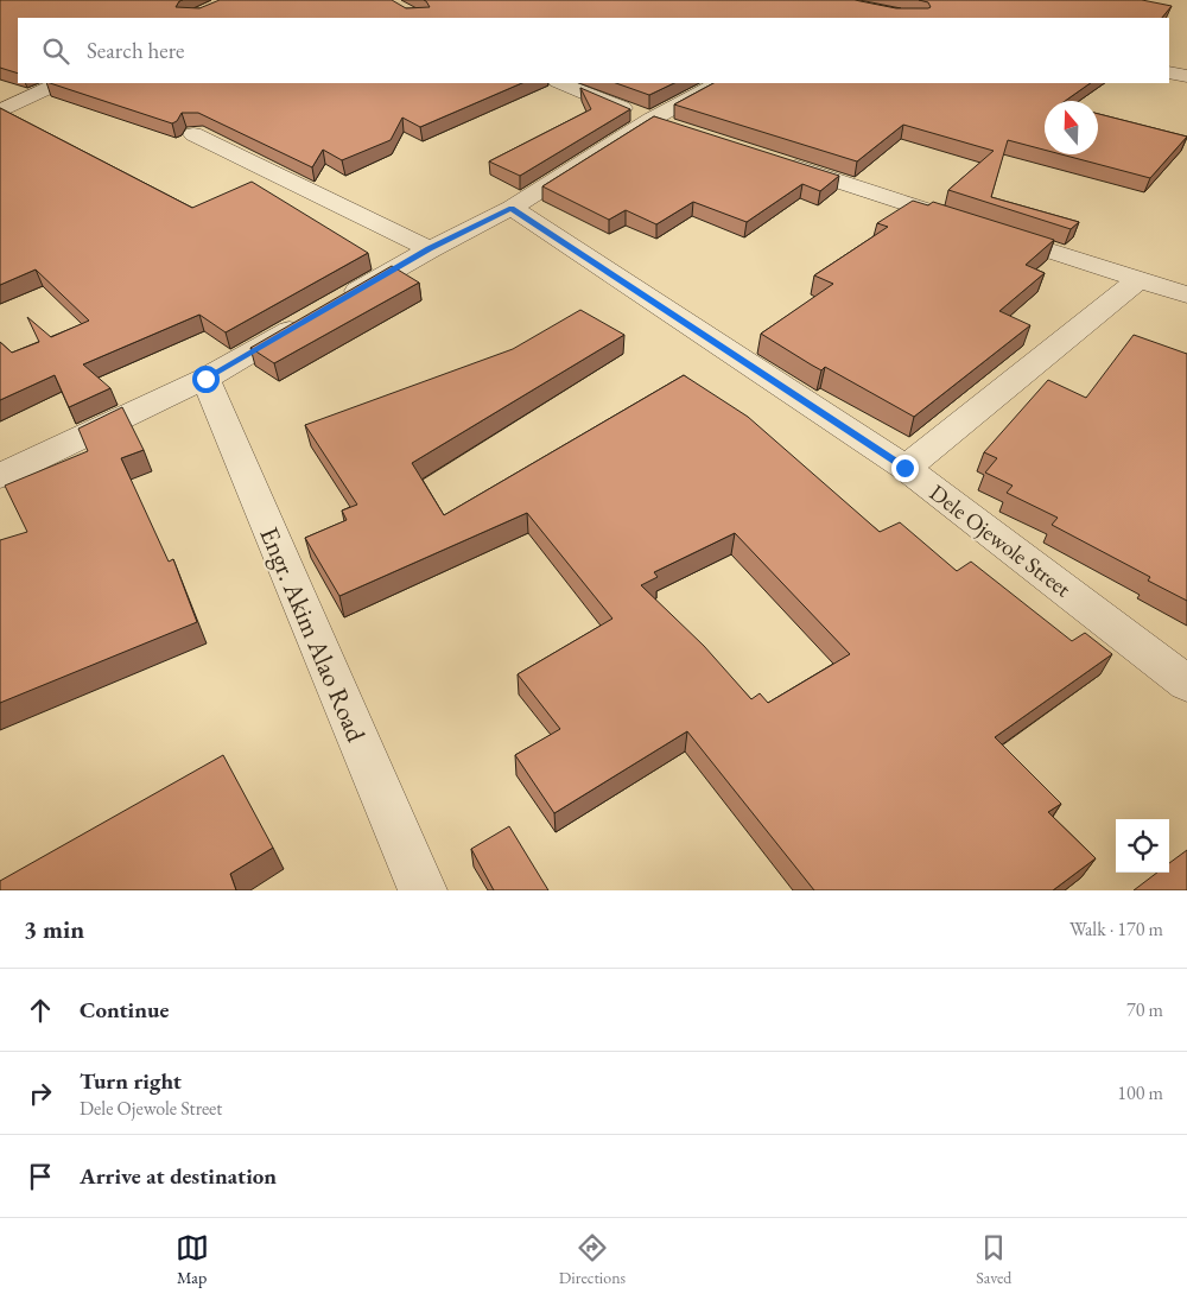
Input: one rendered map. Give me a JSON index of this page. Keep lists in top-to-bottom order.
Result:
{
  "streets": {
    "street": ["Dele Ojewole Street", "Engr. Akim Alao Road"]
  },
  "north": "top",
  "page": {
    "search": "Search here",
    "heading": ["3 min", "Walk · 170 m"],
    "list": [
      ["Continue", "70 m"],
      ["Turn right", "Dele Ojewole Street", "100 m"],
      "Arrive at destination"
    ],
    "nav": ["Map", "Directions", "Saved"]
  }
}
